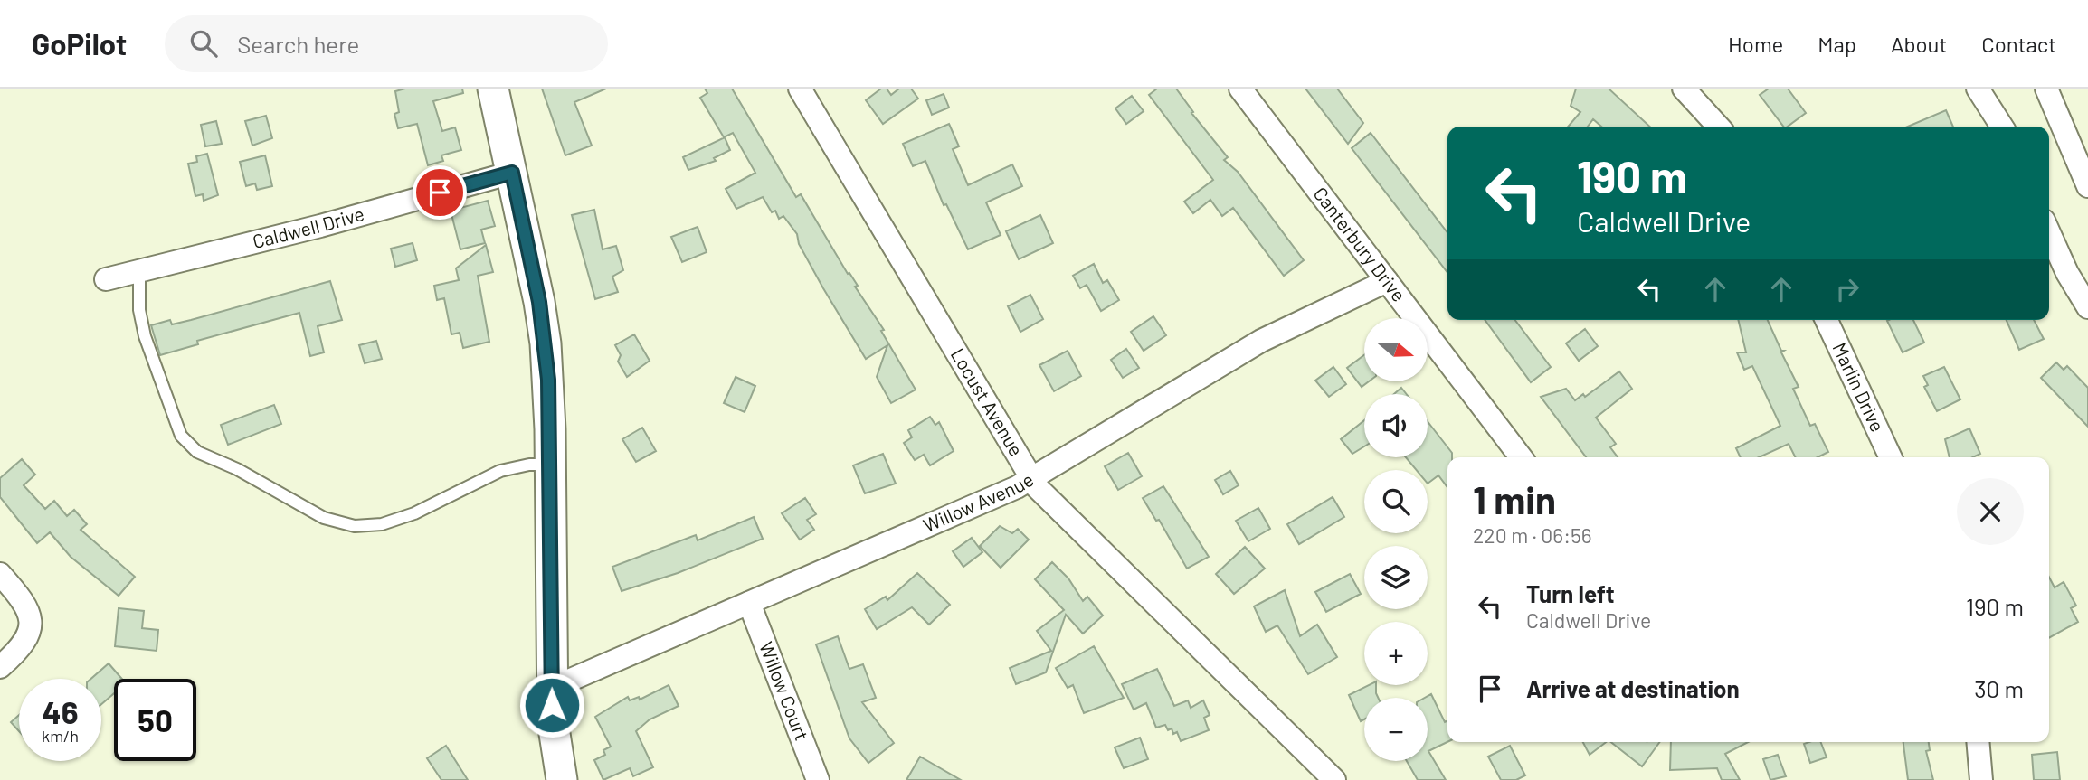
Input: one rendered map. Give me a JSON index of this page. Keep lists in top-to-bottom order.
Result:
{
  "streets": {
    "street": [
      "Caldwell Drive",
      "Canterbury Drive",
      "Marlin Drive",
      "Locust Avenue",
      "Willow Avenue",
      "Willow Court"
    ]
  },
  "crossings": [
    ["Canterbury Drive", "Willow Avenue"],
    ["Locust Avenue", "Willow Avenue"],
    ["Willow Avenue", "Willow Court"]
  ],
  "north": "right",
  "page": {
    "header": "GoPilot",
    "search": "Search here",
    "nav": [
      "Home",
      "Map",
      "About",
      "Contact"
    ],
    "turn": ["190 m", "Caldwell Drive"],
    "map_buttons": ["+", "−"],
    "heading": ["1 min", "220 m · 06:56"],
    "list": [
      {
        "name": "Turn left",
        "note": "Caldwell Drive",
        "value": "190 m"
      },
      {
        "name": "Arrive at destination",
        "value": "30 m"
      }
    ],
    "speed": "46 km/h",
    "limit": "50"
  }
}
